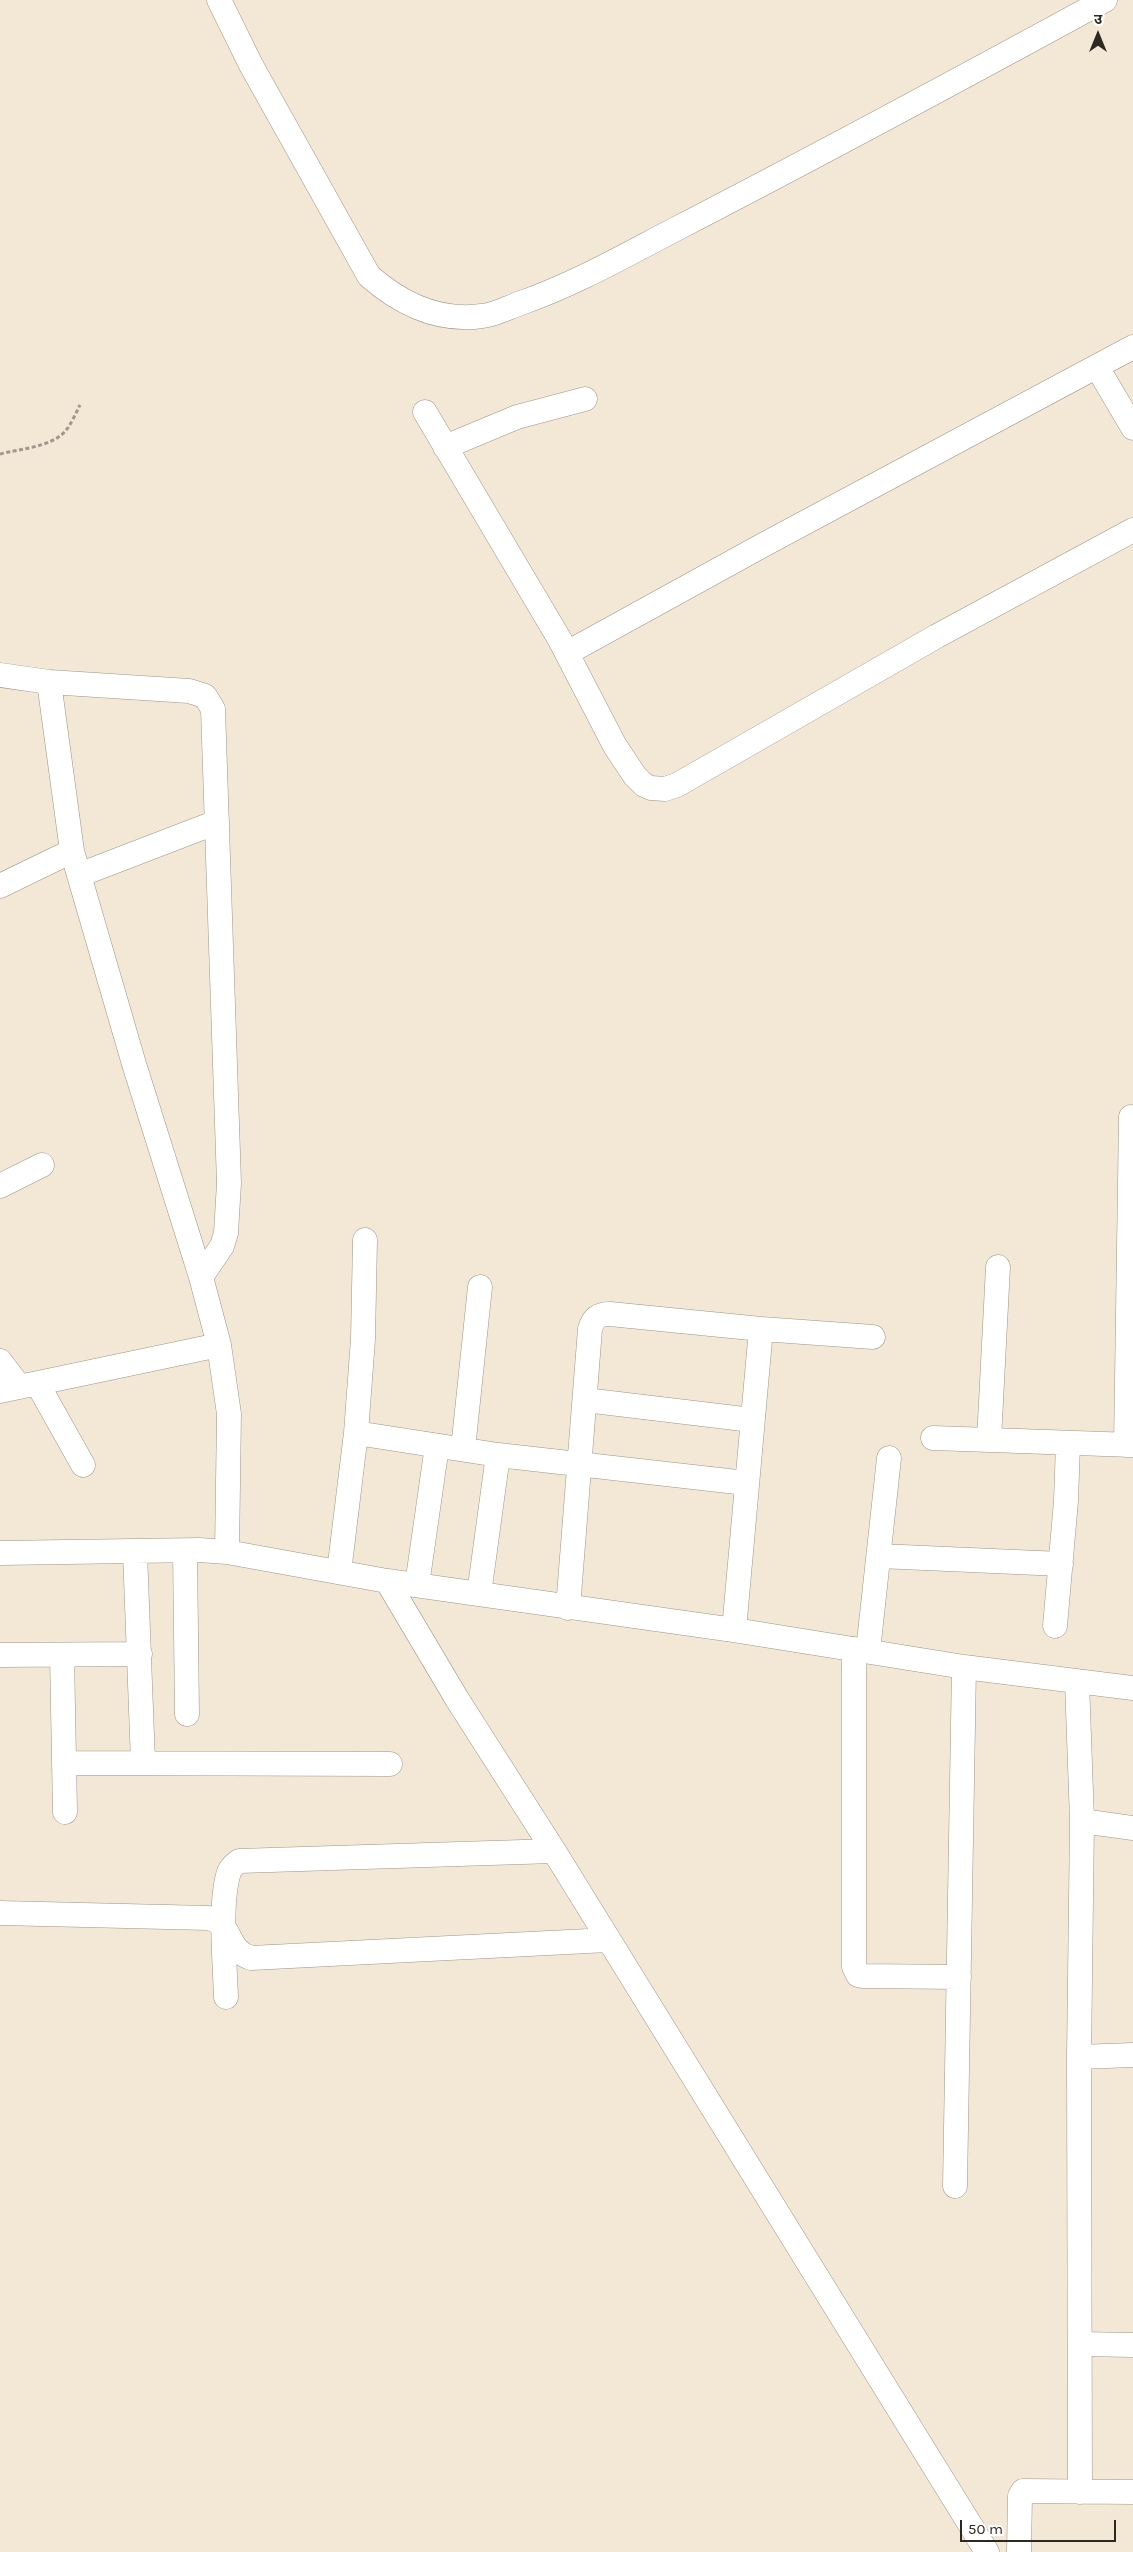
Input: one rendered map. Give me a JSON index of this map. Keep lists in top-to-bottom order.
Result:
{
  "scale_bar": "50 m",
  "north": "top"
}
